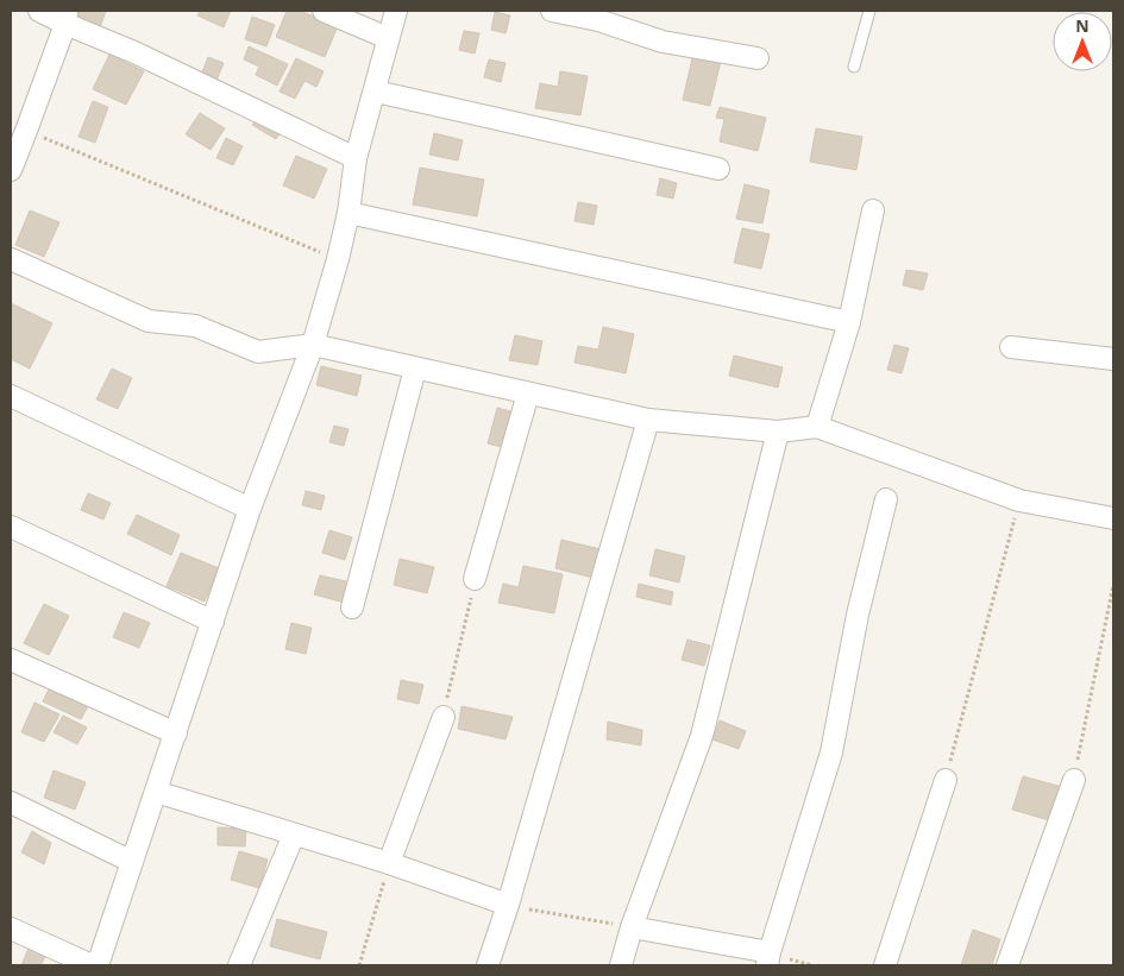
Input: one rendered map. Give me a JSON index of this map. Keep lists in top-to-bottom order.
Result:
{
  "north": "top"
}
